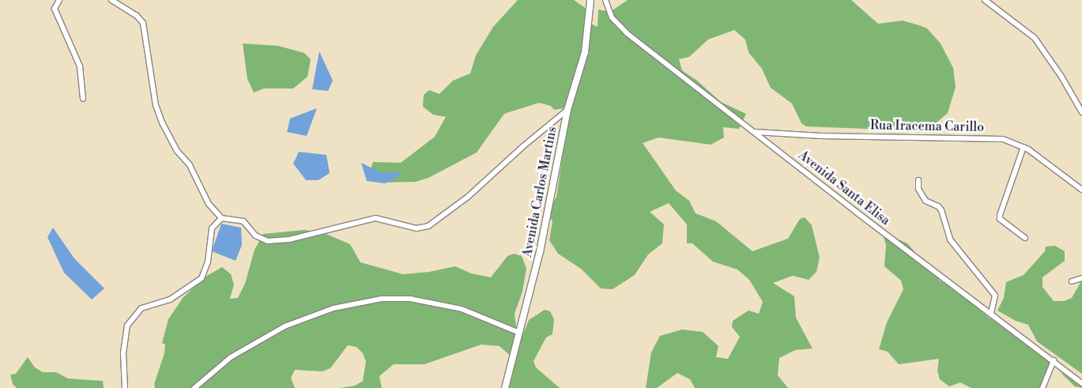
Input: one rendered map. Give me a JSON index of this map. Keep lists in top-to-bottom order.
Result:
{
  "streets": {
    "street": ["Rua Iracema Carillo", "Avenida Santa Elisa", "Avenida Carlos Martins"]
  },
  "crossings": [
    ["Rua Iracema Carillo", "Avenida Santa Elisa"]
  ]
}
